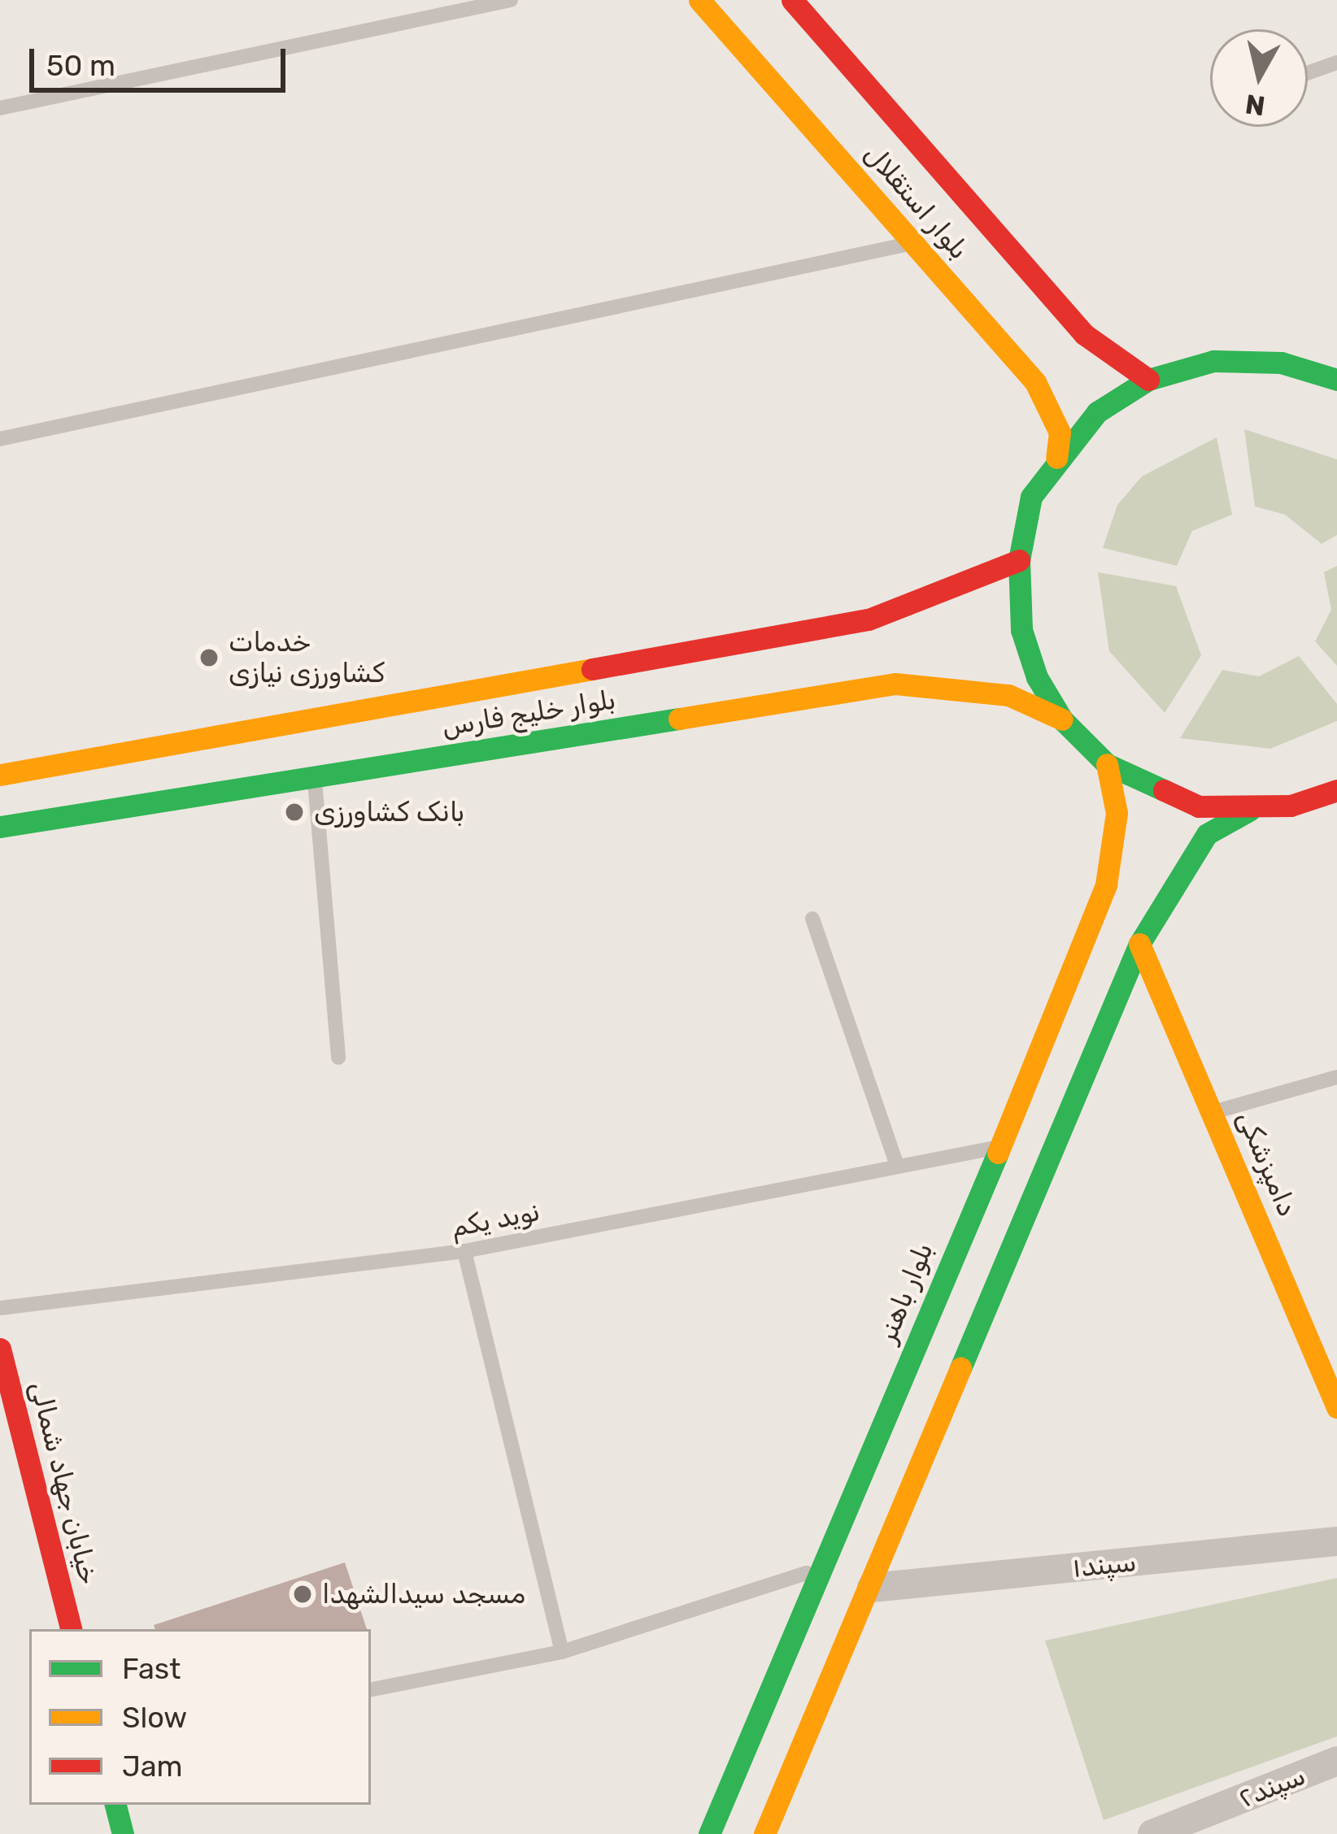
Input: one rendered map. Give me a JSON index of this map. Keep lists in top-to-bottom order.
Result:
{
  "streets": {
    "main road": [
      "بلوار استقلال",
      "بلوار خلیج فارس",
      "دامپزشکی",
      "بلوار باهنر",
      "خیابان جهاد شمالی"
    ],
    "street": ["سپند۱", "سپند۲"],
    "lane": ["نوید یکم"]
  },
  "crossings": [
    ["نوید یکم", "بلوار باهنر"]
  ],
  "places": ["خدمات کشاورزی نیازی", "بانک کشاورزی", "مسجد سیدالشهدا"],
  "legend": ["Fast", "Slow", "Jam"],
  "scale_bar": "50 m",
  "north": "bottom"
}
